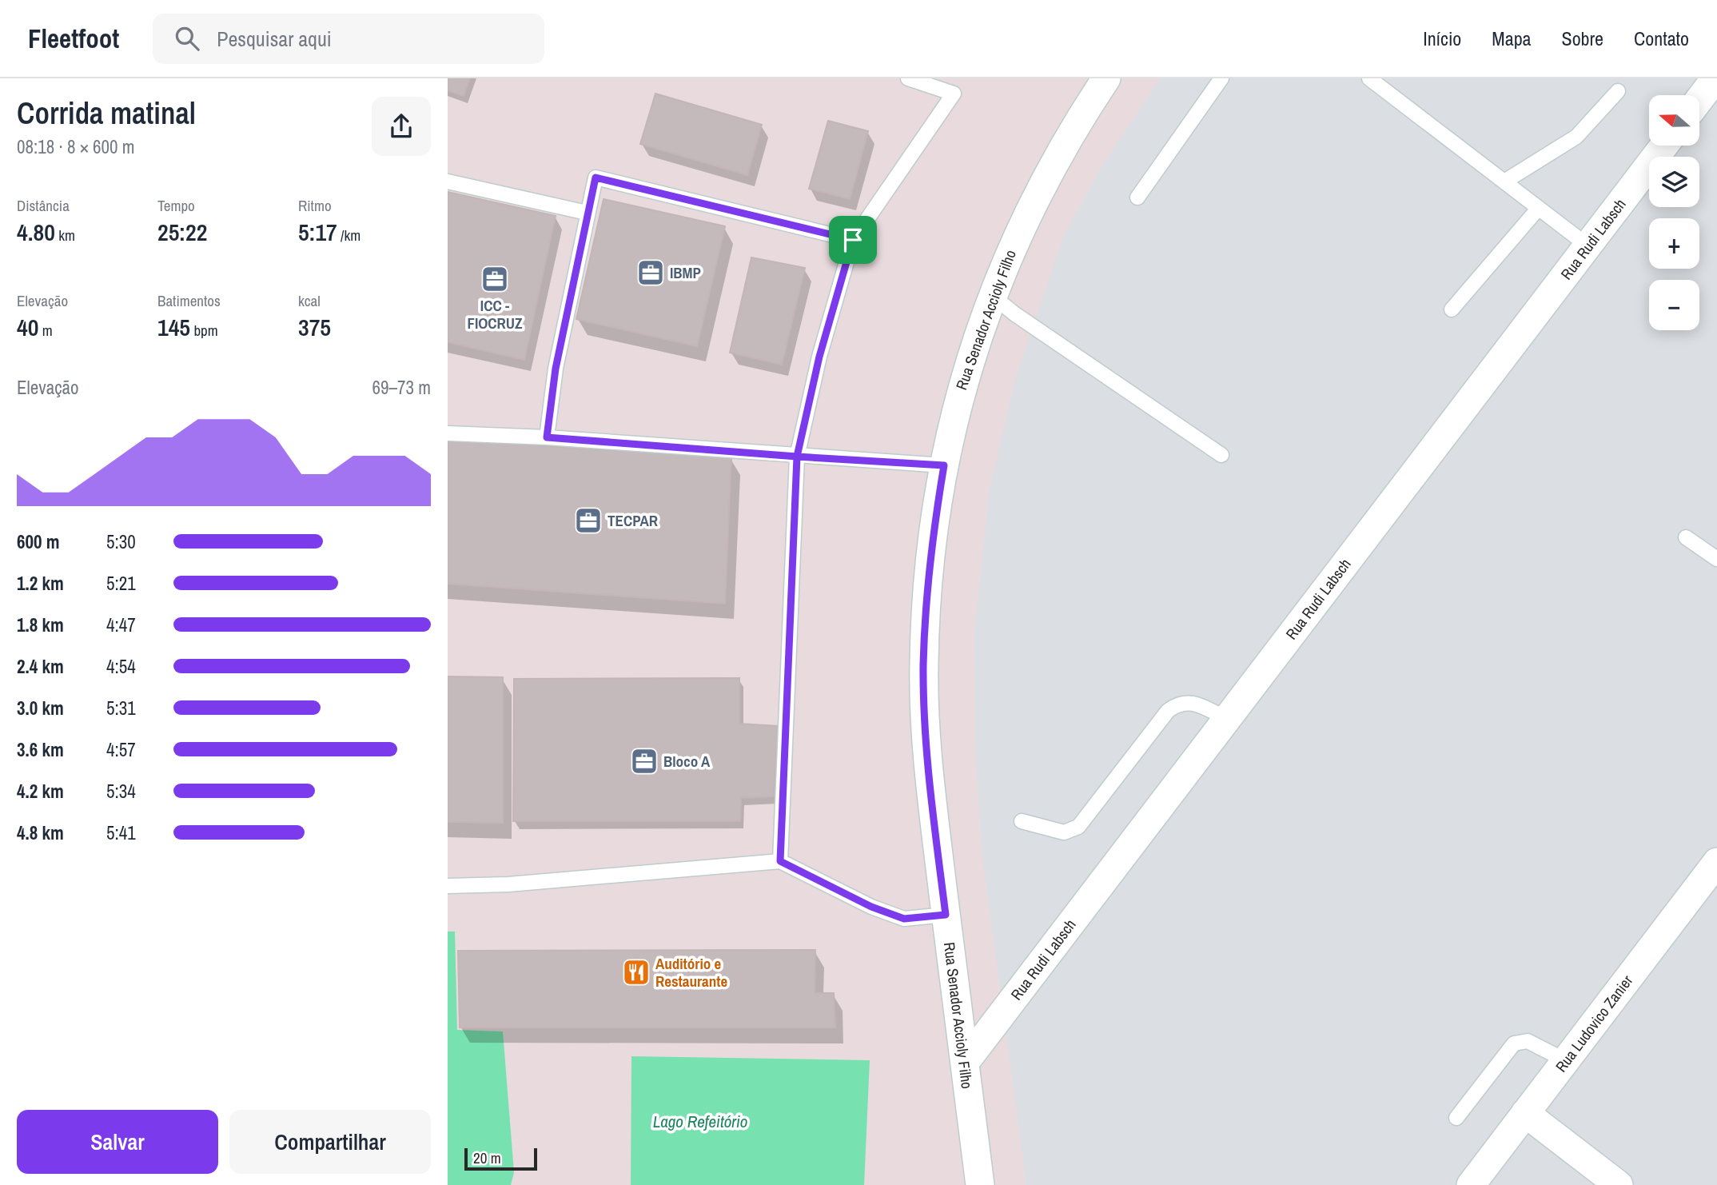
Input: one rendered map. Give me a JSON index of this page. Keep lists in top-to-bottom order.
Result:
{
  "streets": {
    "street": ["Rua Rudi Labsch", "Rua Senador Accioly Filho", "Rua Ludovico Zanier"]
  },
  "crossings": [
    ["Rua Rudi Labsch", "Rua Senador Accioly Filho"]
  ],
  "water": ["Lago Refeitório"],
  "places": {
    "office": [
      "IBMP",
      "ICC - FIOCRUZ",
      "TECPAR",
      "Bloco A"
    ],
    "restaurant": ["Auditório e Restaurante"]
  },
  "scale_bar": "20 m",
  "north": "left",
  "page": {
    "header": "Fleetfoot",
    "search": "Pesquisar aqui",
    "nav": [
      "Início",
      "Mapa",
      "Sobre",
      "Contato"
    ],
    "heading": ["Corrida matinal", "08:18 · 8 × 600 m"],
    "map_buttons": ["+", "−"],
    "stats": [
      ["Distância", "4.80 km"],
      ["Tempo", "25:22"],
      ["Ritmo", "5:17 /km"],
      ["Elevação", "40 m"],
      ["Batimentos", "145 bpm"],
      ["kcal", "375"]
    ],
    "chart": ["Elevação", "69–73 m"],
    "list": [
      {
        "name": "600 m",
        "note": "5:30"
      },
      {
        "name": "1.2 km",
        "note": "5:21"
      },
      {
        "name": "1.8 km",
        "note": "4:47"
      },
      {
        "name": "2.4 km",
        "note": "4:54"
      },
      {
        "name": "3.0 km",
        "note": "5:31"
      },
      {
        "name": "3.6 km",
        "note": "4:57"
      },
      {
        "name": "4.2 km",
        "note": "5:34"
      },
      {
        "name": "4.8 km",
        "note": "5:41"
      }
    ],
    "buttons": ["Salvar", "Compartilhar"],
    "scale": "20 m"
  }
}
